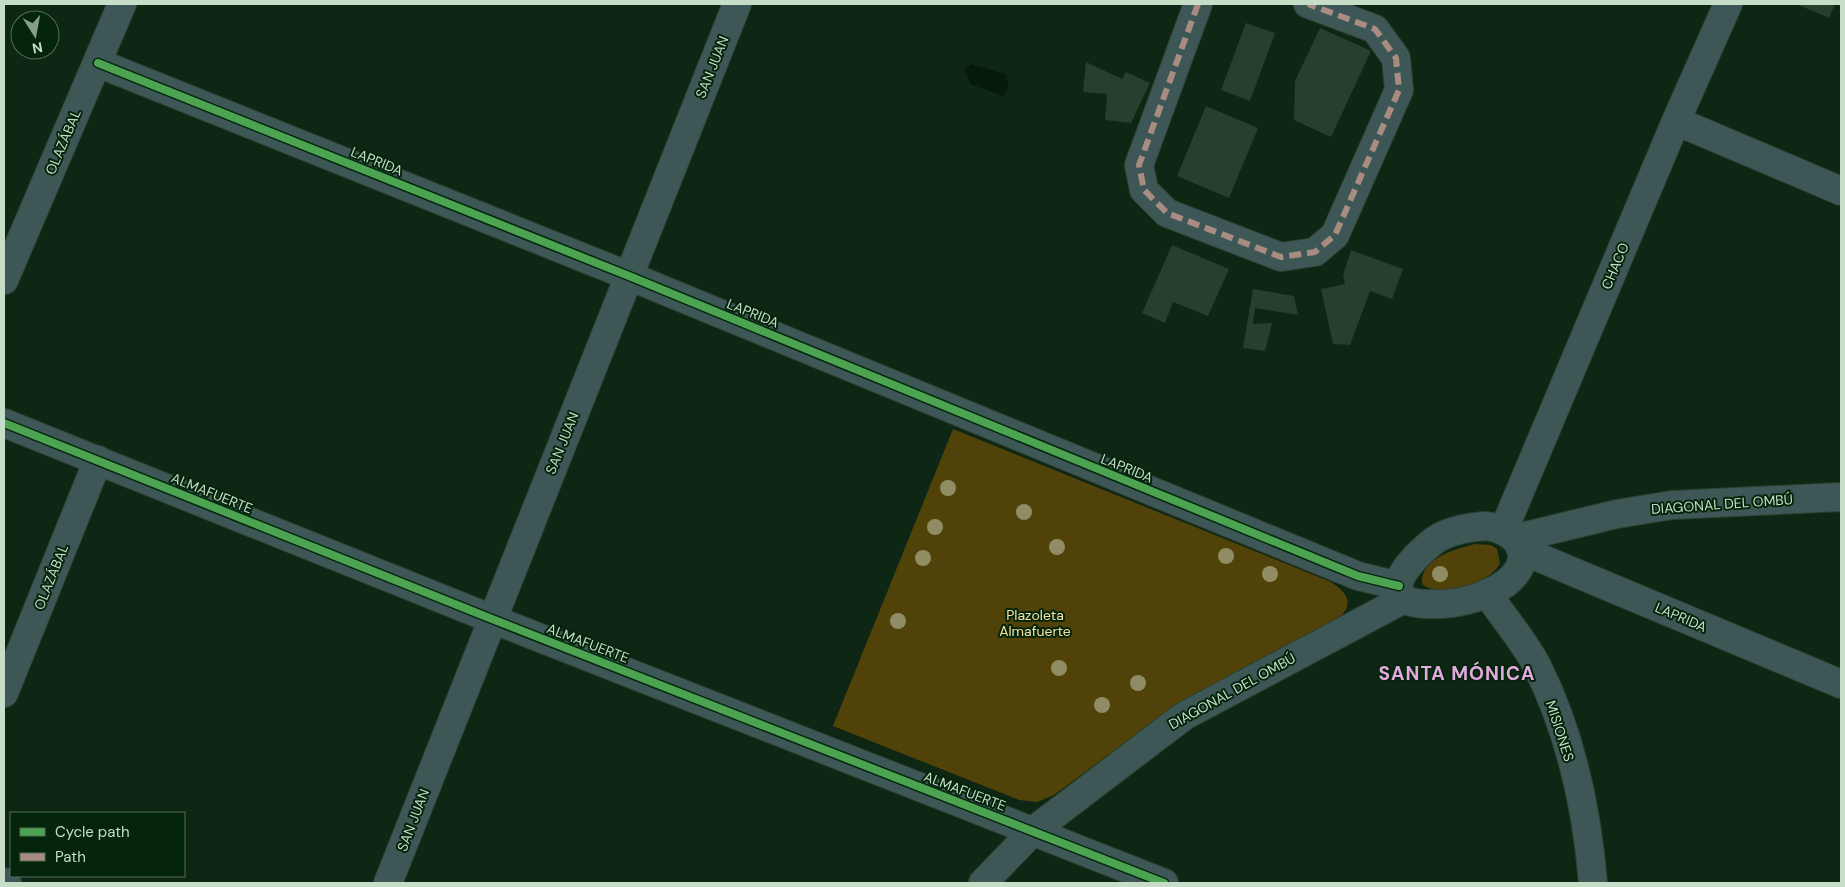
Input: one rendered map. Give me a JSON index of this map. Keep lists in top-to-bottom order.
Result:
{
  "streets": {
    "street": [
      "SAN JUAN",
      "OLAZÁBAL",
      "LAPRIDA",
      "CHACO",
      "ALMAFUERTE",
      "DIAGONAL DEL OMBÚ",
      "MISIONES"
    ]
  },
  "crossings": [
    ["SAN JUAN", "LAPRIDA"],
    ["SAN JUAN", "ALMAFUERTE"],
    ["OLAZÁBAL", "LAPRIDA"],
    ["OLAZÁBAL", "ALMAFUERTE"],
    ["LAPRIDA", "CHACO"],
    ["LAPRIDA", "DIAGONAL DEL OMBÚ"],
    ["CHACO", "DIAGONAL DEL OMBÚ"],
    ["ALMAFUERTE", "DIAGONAL DEL OMBÚ"]
  ],
  "districts": ["SANTA MÓNICA"],
  "parks": ["Plazoleta Almafuerte"],
  "legend": ["Cycle path", "Path"],
  "north": "bottom"
}
